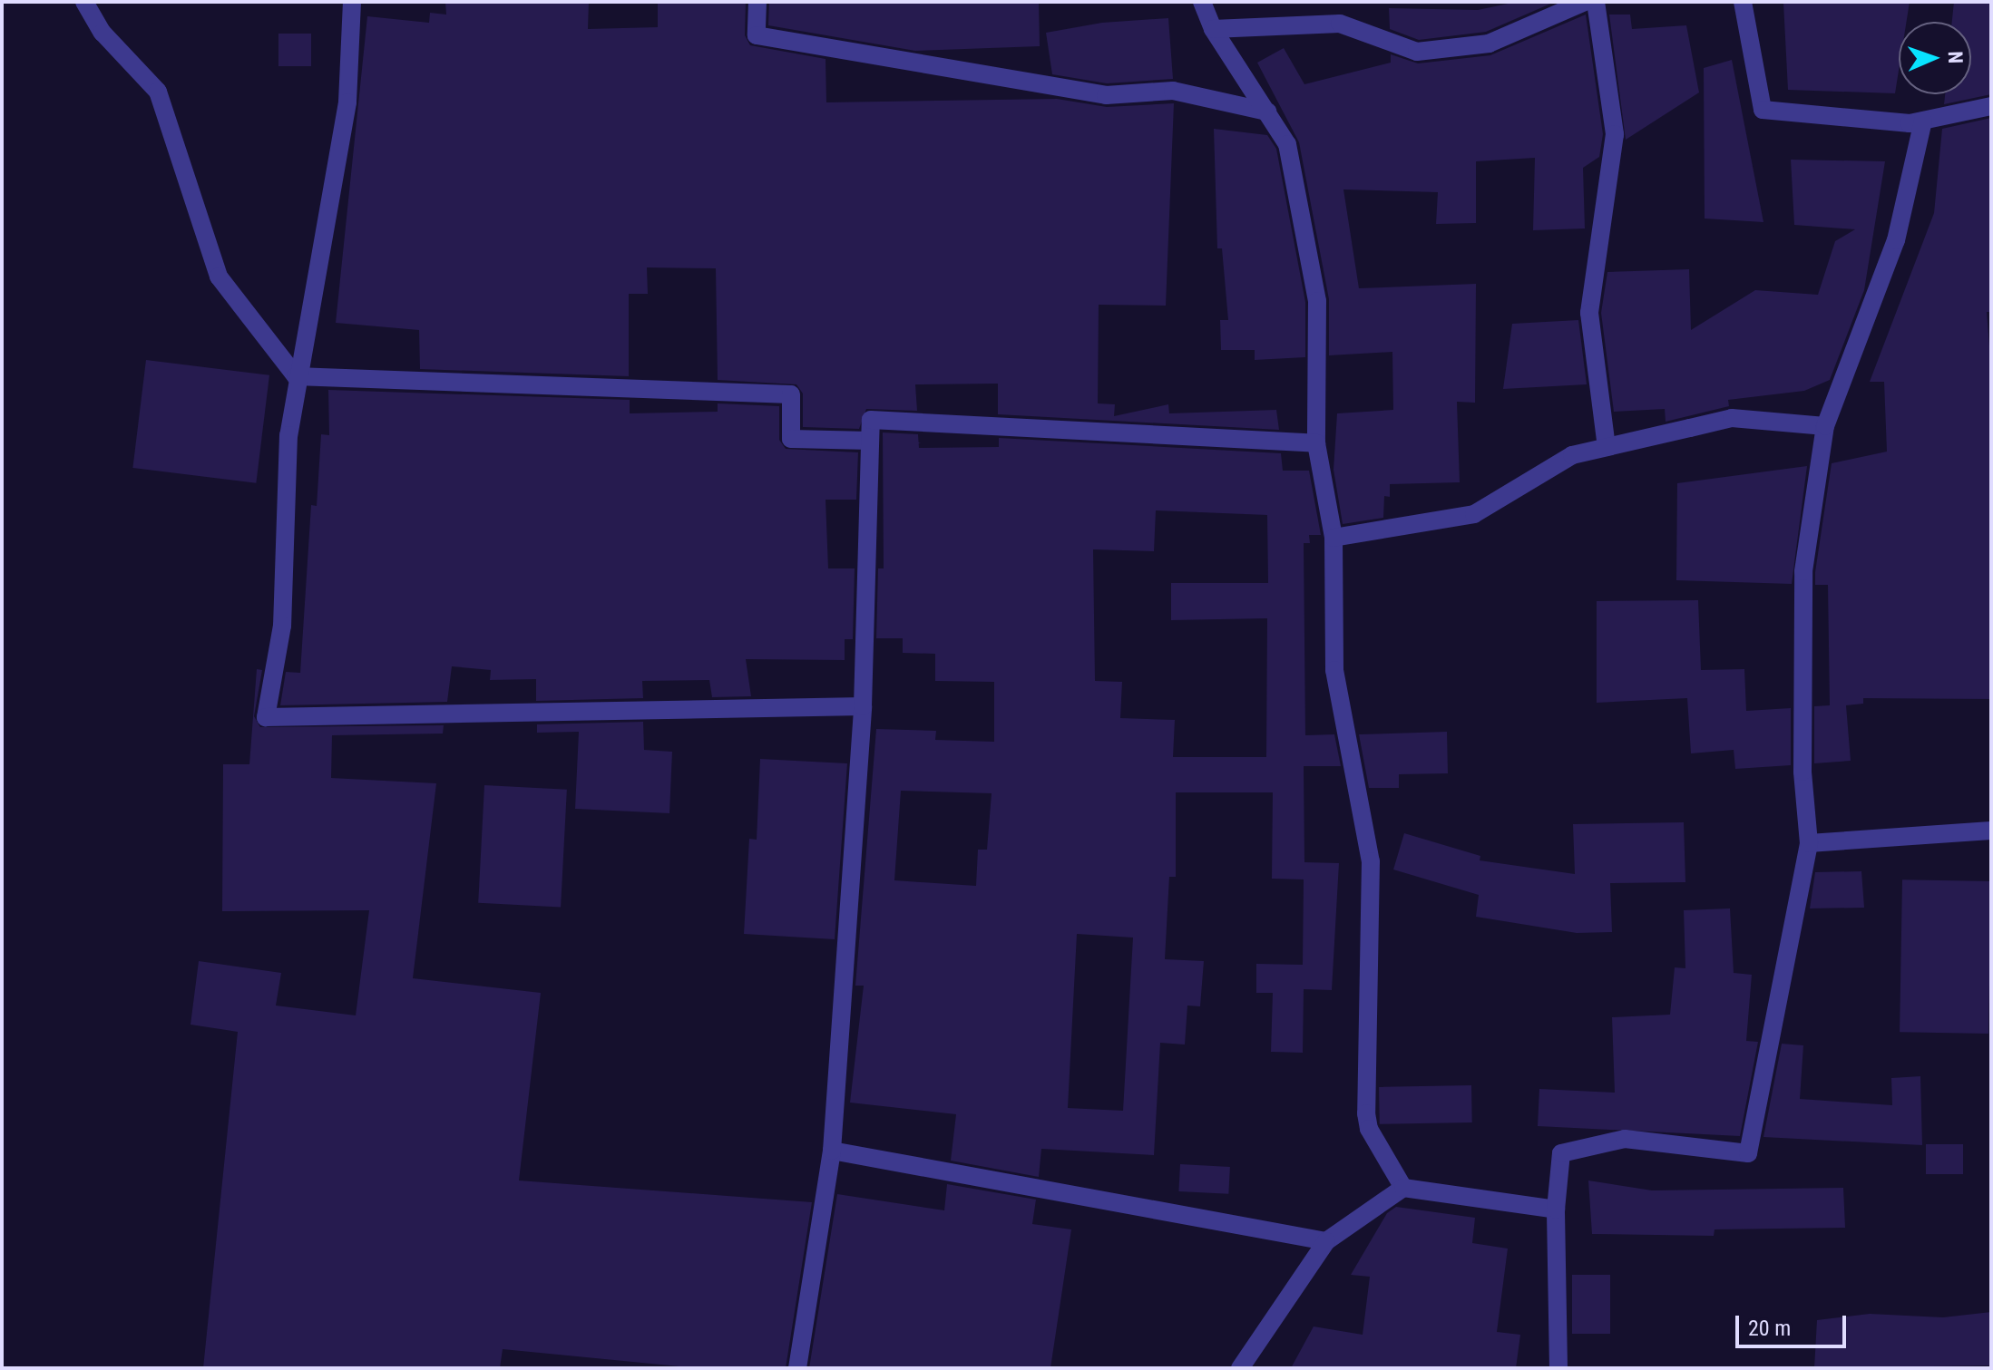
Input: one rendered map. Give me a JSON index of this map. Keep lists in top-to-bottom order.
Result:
{
  "scale_bar": "20 m",
  "north": "right"
}
